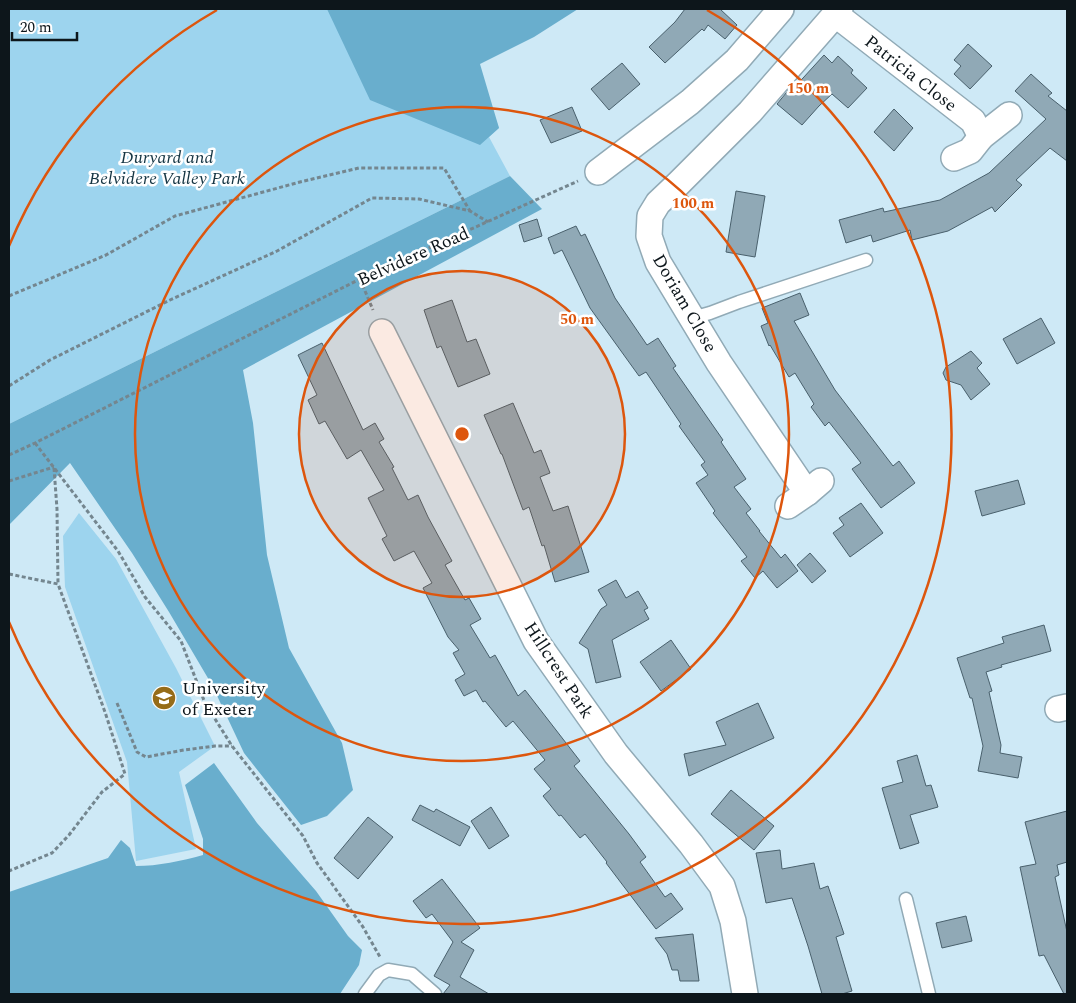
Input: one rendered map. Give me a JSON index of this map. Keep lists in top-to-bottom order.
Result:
{
  "streets": {
    "street": ["Patricia Close", "Doriam Close", "Hillcrest Park"],
    "path": ["Belvidere Road"]
  },
  "crossings": [
    ["Patricia Close", "Doriam Close"]
  ],
  "parks": ["Duryard and Belvidere Valley Park"],
  "places": {
    "school or university": ["University of Exeter"]
  },
  "scale_bar": "20 m",
  "rings": ["150 m", "100 m", "50 m"]
}
